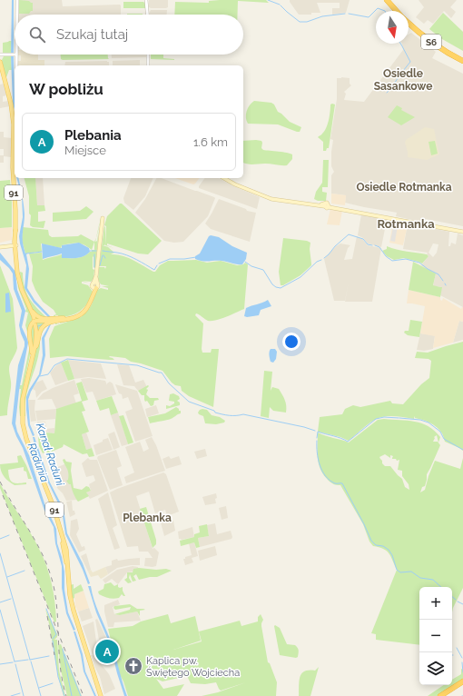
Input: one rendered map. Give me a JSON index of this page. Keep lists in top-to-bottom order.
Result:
{
  "streets": {
    "highway": ["S6"],
    "main road": ["91"]
  },
  "districts": [
    "Osiedle Sasankowe",
    "Osiedle Rotmanka",
    "Rotmanka",
    "Plebanka"
  ],
  "water": ["Kanał Raduni", "Radunia"],
  "places": {
    "church": ["Kaplica pw. Świętego Wojciecha"]
  },
  "north": "bottom",
  "page": {
    "search": "Szukaj tutaj",
    "heading": "W pobliżu",
    "list": [
      {
        "mark": "A",
        "name": "Plebania",
        "note": "Miejsce",
        "value": "1.6 km"
      }
    ],
    "map_buttons": ["+", "−"],
    "pins": "A"
  }
}
